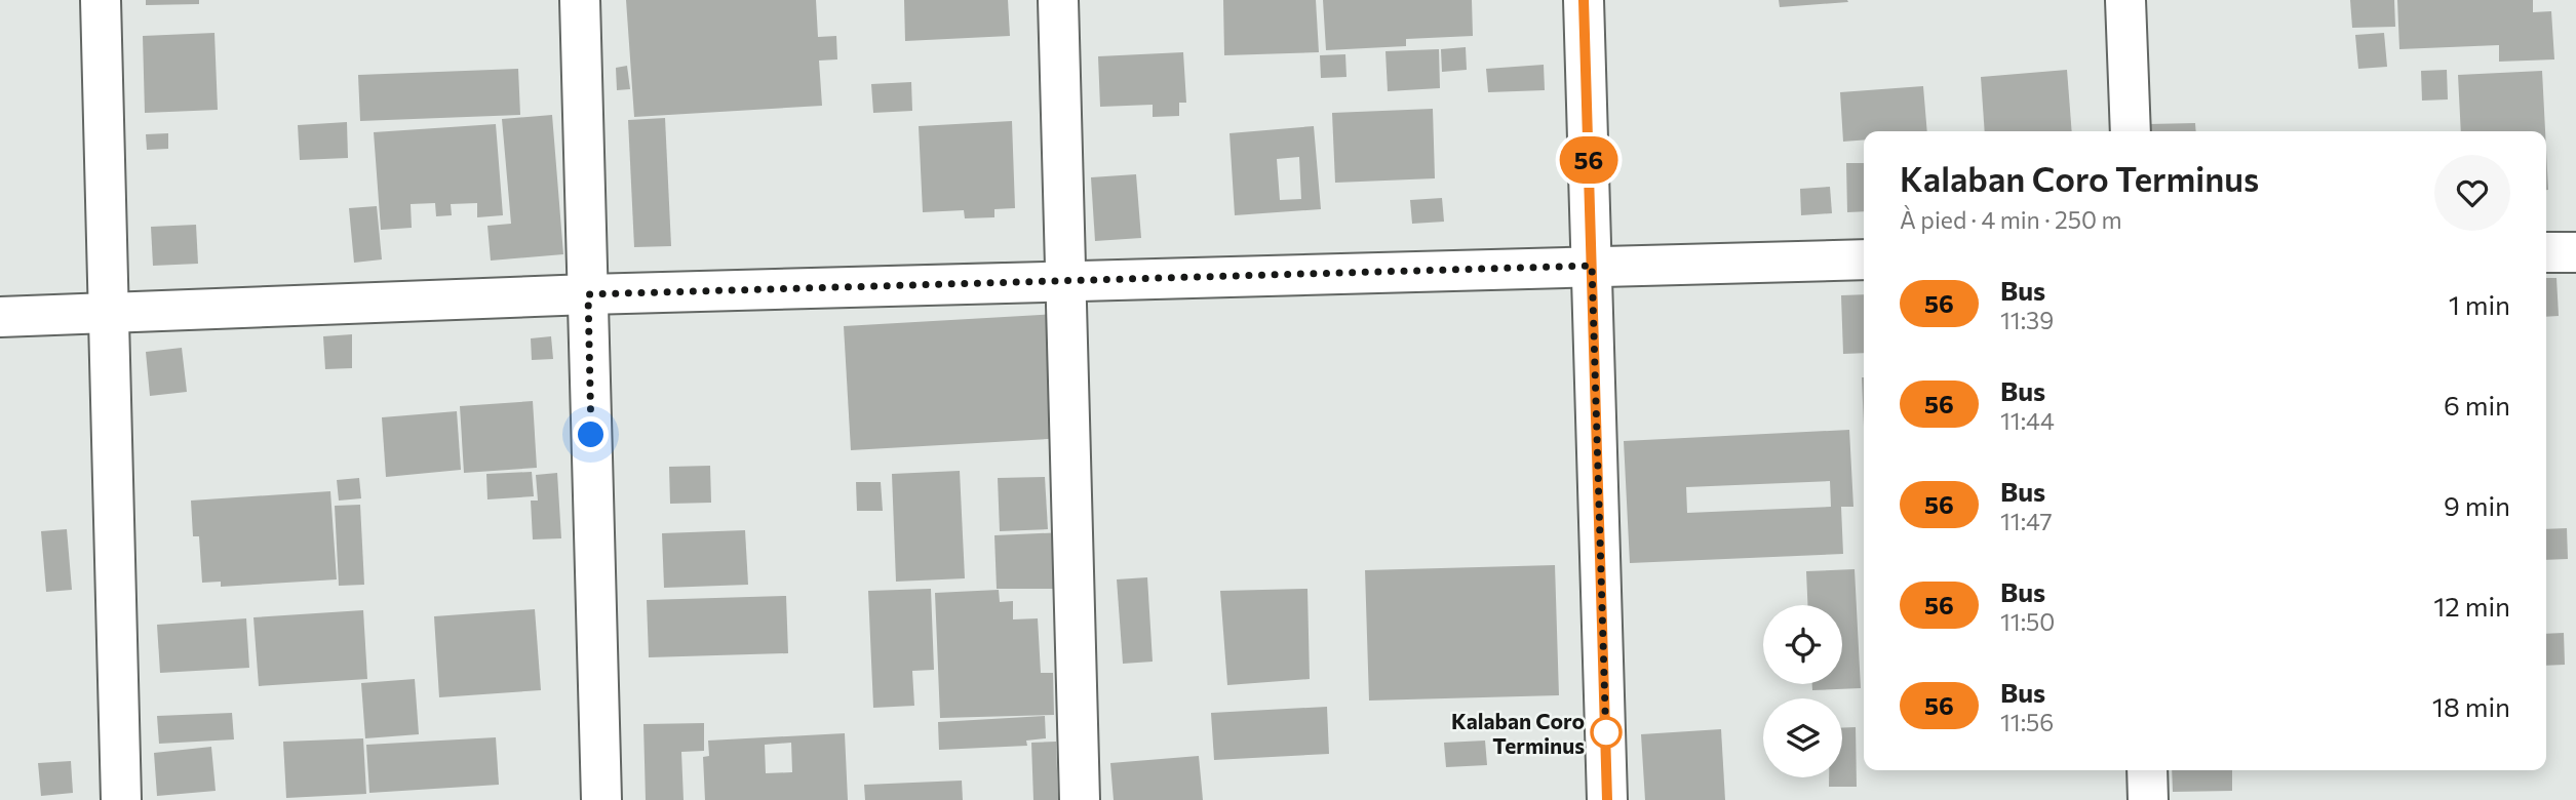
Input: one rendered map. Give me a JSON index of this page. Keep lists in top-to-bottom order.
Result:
{
  "places": ["Kalaban Coro Terminus"],
  "lines": ["bus line 56"],
  "page": {
    "on_map": "56",
    "heading": ["Kalaban Coro Terminus", "À pied · 4 min · 250 m"],
    "list": [
      {
        "mark": "56",
        "name": "Bus",
        "note": "11:39",
        "value": "1 min"
      },
      {
        "mark": "56",
        "name": "Bus",
        "note": "11:44",
        "value": "6 min"
      },
      {
        "mark": "56",
        "name": "Bus",
        "note": "11:47",
        "value": "9 min"
      },
      {
        "mark": "56",
        "name": "Bus",
        "note": "11:50",
        "value": "12 min"
      },
      {
        "mark": "56",
        "name": "Bus",
        "note": "11:56",
        "value": "18 min"
      }
    ]
  }
}
